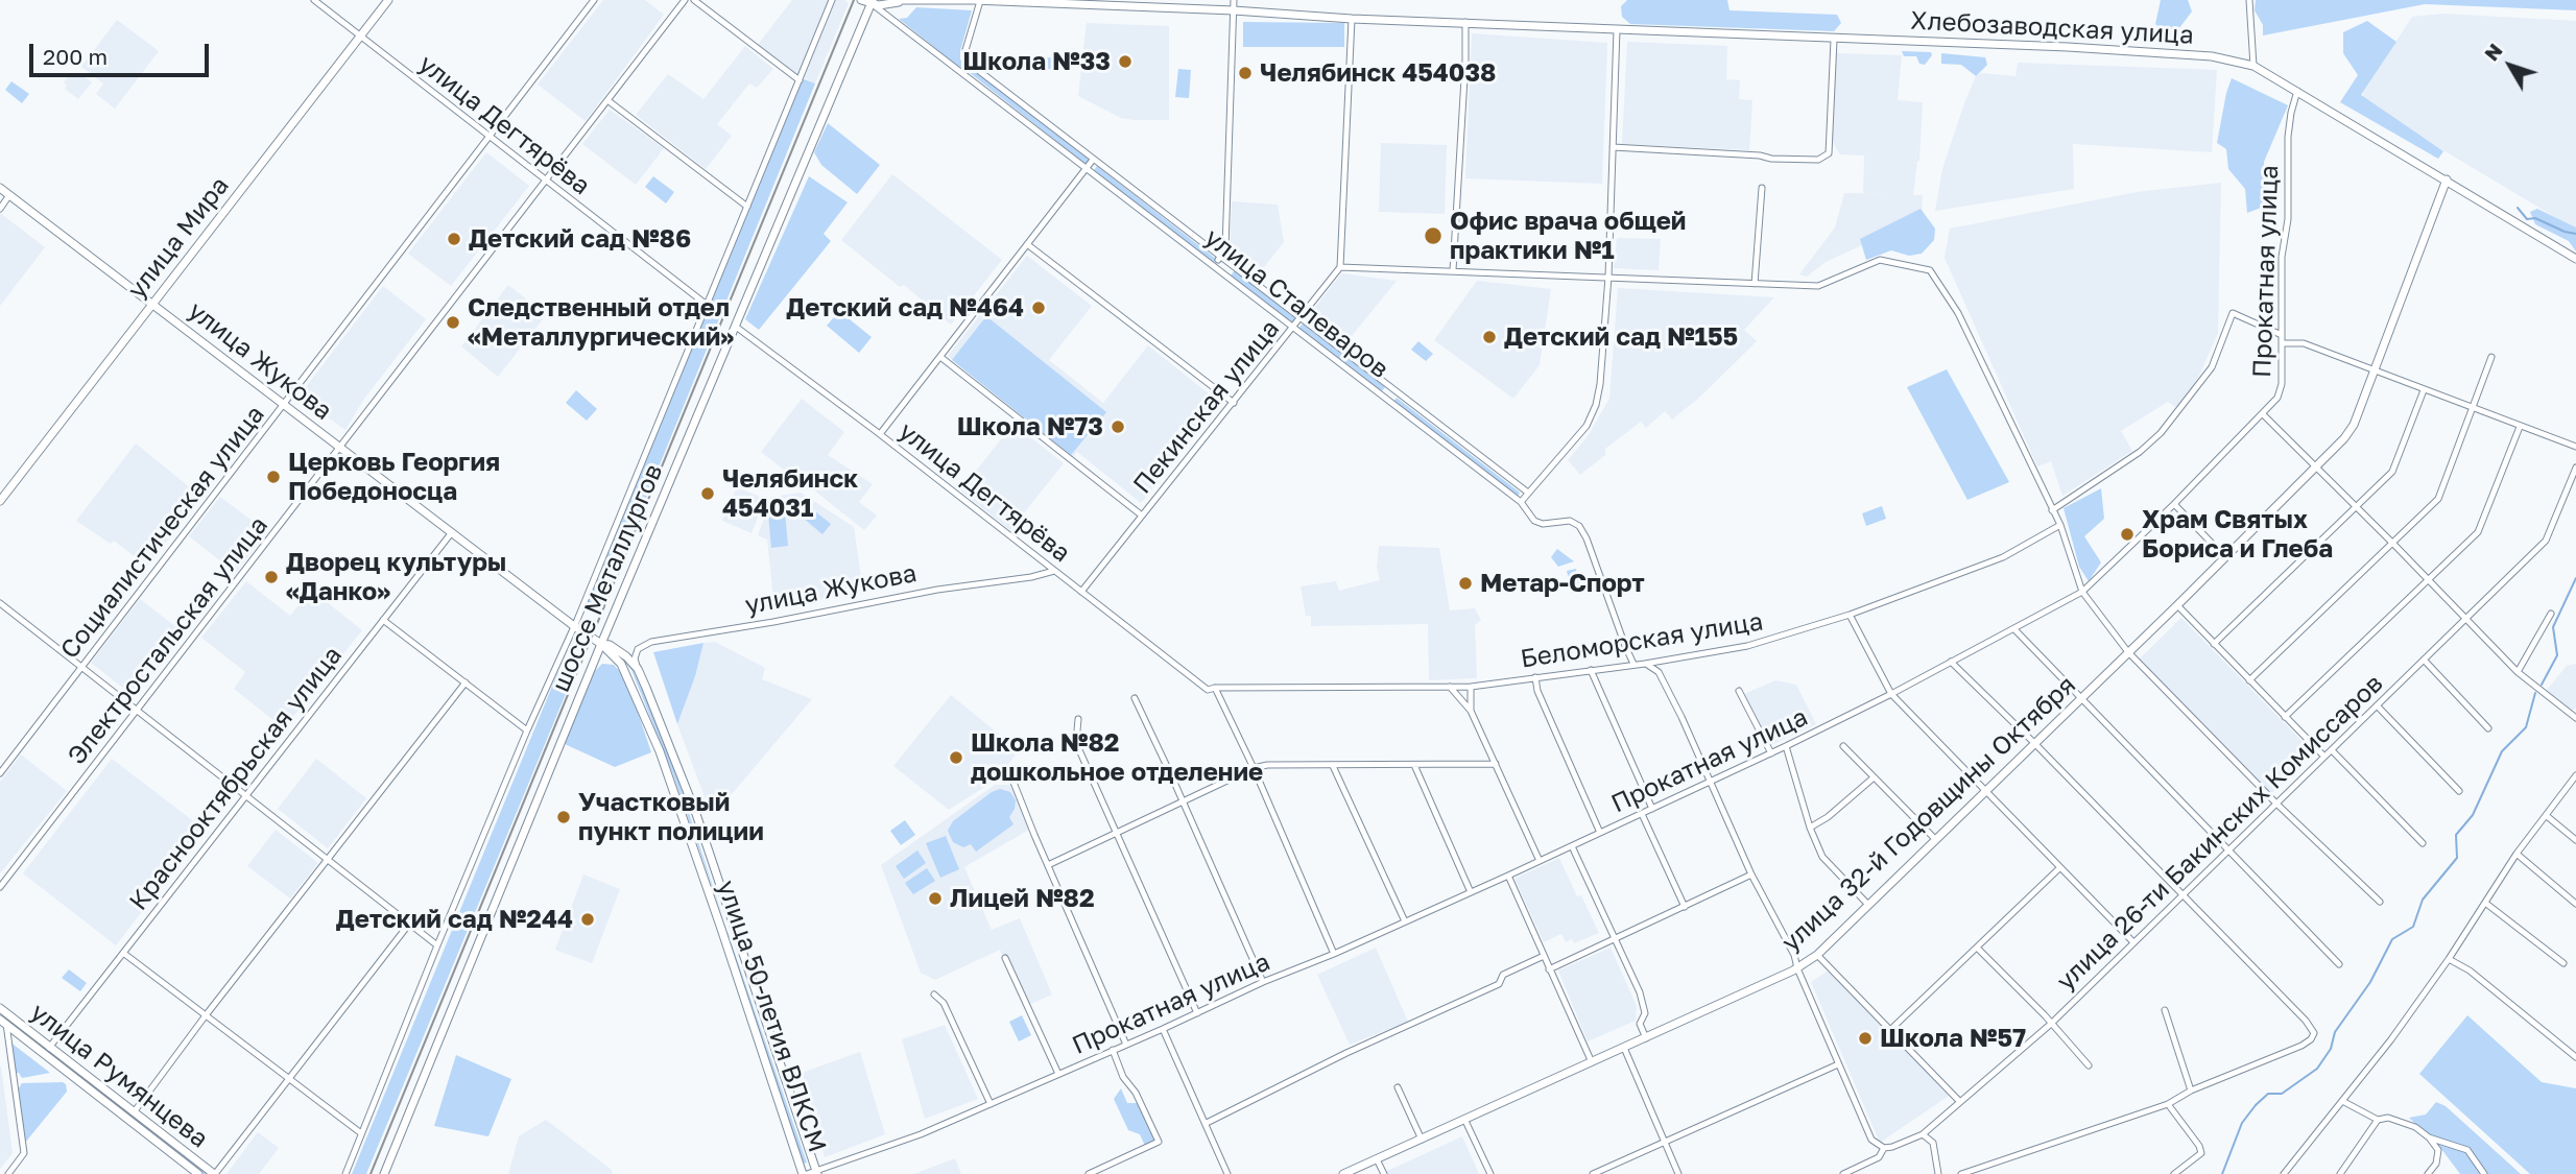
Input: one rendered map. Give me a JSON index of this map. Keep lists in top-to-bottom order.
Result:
{
  "streets": {
    "main road": [
      "Хлебозаводская улица",
      "улица Мира",
      "улица Сталеваров",
      "улица Жукова",
      "шоссе Металлургов",
      "улица 32-й Годовщины Октября",
      "улица 50-летия ВЛКСМ",
      "улица Румянцева"
    ],
    "street": [
      "улица Дегтярёва",
      "Прокатная улица",
      "Пекинская улица",
      "Социалистическая улица",
      "Электростальская улица",
      "Беломорская улица",
      "Краснооктябрьская улица",
      "улица 26-ти Бакинских Комиссаров"
    ]
  },
  "crossings": [
    ["Хлебозаводская улица", "Прокатная улица"],
    ["Хлебозаводская улица", "улица Сталеваров"],
    ["Хлебозаводская улица", "шоссе Металлургов"],
    ["Хлебозаводская улица", "улица 32-й Годовщины Октября"],
    ["улица Дегтярёва", "улица Мира"],
    ["улица Дегтярёва", "улица Жукова"],
    ["улица Дегтярёва", "Пекинская улица"],
    ["улица Дегтярёва", "Социалистическая улица"],
    ["улица Дегтярёва", "шоссе Металлургов"],
    ["улица Дегтярёва", "Электростальская улица"],
    ["улица Дегтярёва", "Беломорская улица"],
    ["улица Мира", "улица Жукова"],
    ["Прокатная улица", "улица 50-летия ВЛКСМ"],
    ["улица Сталеваров", "Пекинская улица"],
    ["улица Сталеваров", "шоссе Металлургов"],
    ["улица Сталеваров", "Беломорская улица"],
    ["улица Жукова", "Социалистическая улица"],
    ["улица Жукова", "шоссе Металлургов"],
    ["улица Жукова", "Электростальская улица"],
    ["улица Жукова", "Краснооктябрьская улица"],
    ["улица Жукова", "улица 50-летия ВЛКСМ"],
    ["шоссе Металлургов", "улица 50-летия ВЛКСМ"],
    ["Краснооктябрьская улица", "улица Румянцева"]
  ],
  "places": [
    "Школа №33",
    "Челябинск 454038",
    "Офис врача общей практики №1",
    "Детский сад №86",
    "Детский сад №464",
    "Следственный отдел «Металлургический»",
    "Детский сад №155",
    "Школа №73",
    "Церковь Георгия Победоносца",
    "Челябинск 454031",
    "Храм Святых Бориса и Глеба",
    "Дворец культуры «Данко»",
    "Метар-Спорт",
    "Школа №82 дошкольное отделение",
    "Участковый пункт полиции",
    "Лицей №82",
    "Детский сад №244",
    "Школа №57"
  ],
  "scale_bar": "200 m",
  "north": "top left"
}
